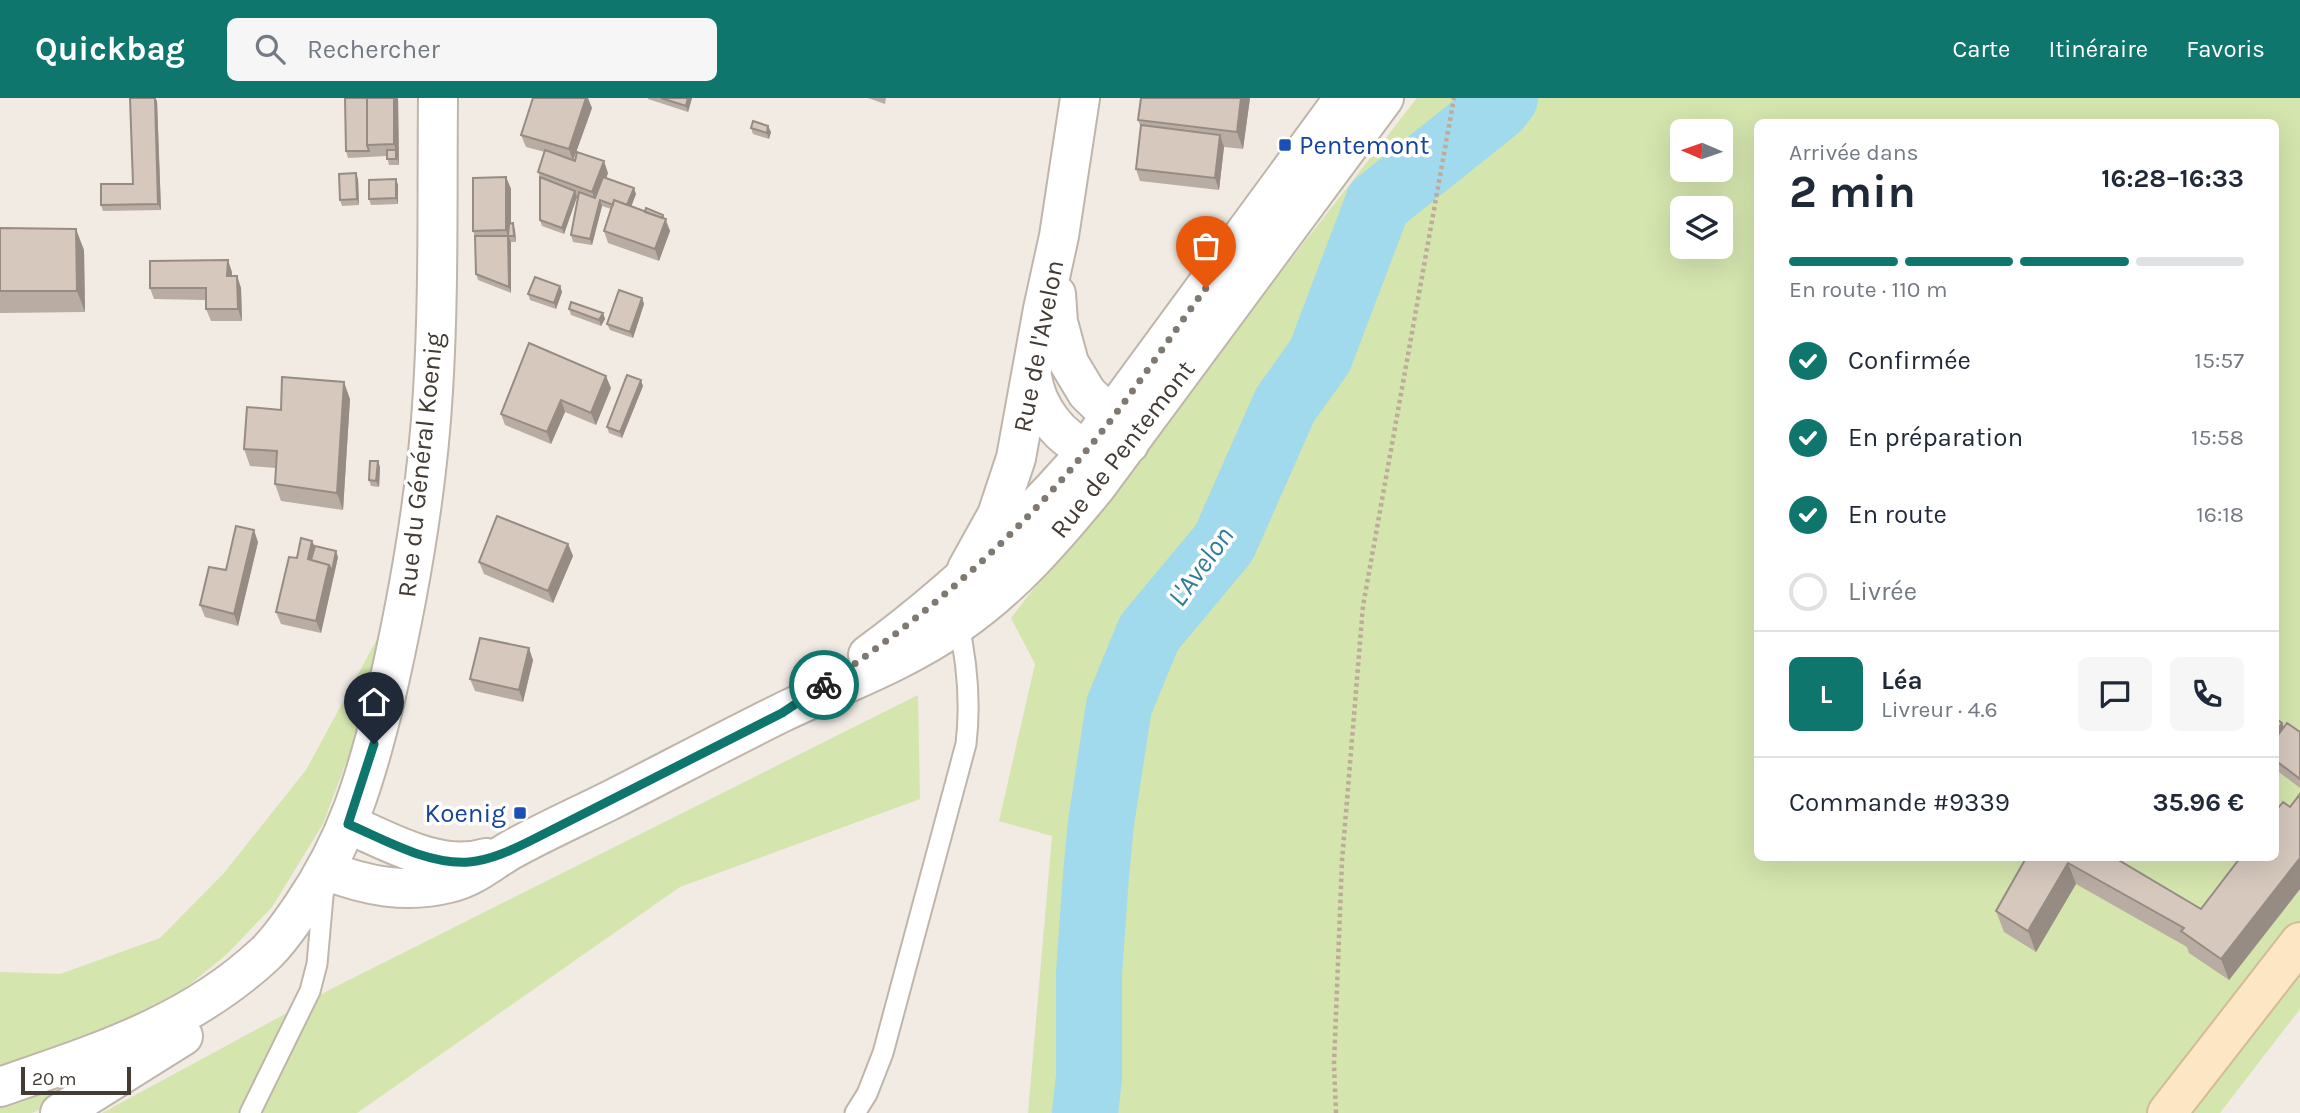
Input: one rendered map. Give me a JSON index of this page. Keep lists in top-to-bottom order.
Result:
{
  "streets": {
    "street": ["Rue de l'Avelon", "Rue de Pentemont", "Rue du Général Koenig"]
  },
  "crossings": [
    ["Rue de l'Avelon", "Rue de Pentemont"],
    ["Rue de Pentemont", "Rue du Général Koenig"]
  ],
  "water": ["L'Avelon"],
  "places": {
    "transit": ["Pentemont", "Koenig"]
  },
  "scale_bar": "20 m",
  "north": "left",
  "page": {
    "header": "Quickbag",
    "search": "Rechercher",
    "nav": ["Carte", "Itinéraire", "Favoris"],
    "heading": ["2 min", "Arrivée dans", "16:28–16:33"],
    "panel": [
      "Léa",
      "Livreur · 4.6",
      "Commande #9339",
      "35.96 €"
    ],
    "bar": "En route · 110 m",
    "list": [
      ["Confirmée", "15:57"],
      ["En préparation", "15:58"],
      ["En route", "16:18"],
      "Livrée"
    ],
    "round": "L",
    "scale": "20 m"
  }
}
